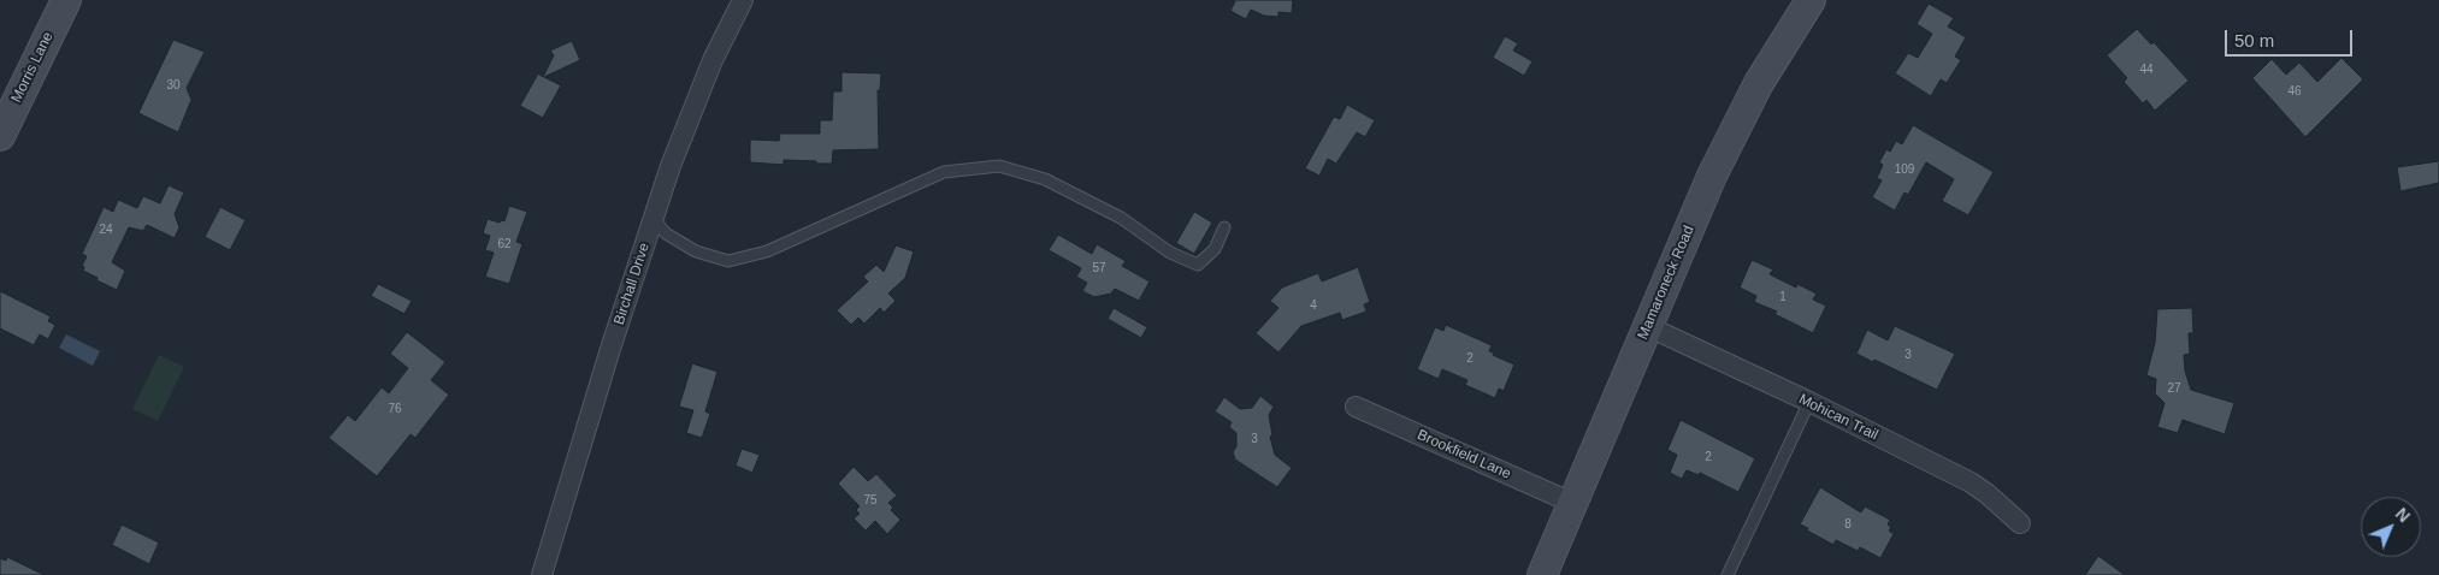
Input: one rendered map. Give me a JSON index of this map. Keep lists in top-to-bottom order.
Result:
{
  "streets": {
    "street": [
      "Morris Lane",
      "Mamaroneck Road",
      "Birchall Drive",
      "Mohican Trail",
      "Brookfield Lane"
    ]
  },
  "crossings": [
    ["Mamaroneck Road", "Mohican Trail"],
    ["Mamaroneck Road", "Brookfield Lane"]
  ],
  "house_numbers": [
    "44",
    "30",
    "46",
    "109",
    "24",
    "62",
    "57",
    "1",
    "4",
    "3",
    "2",
    "27",
    "76",
    "3",
    "2",
    "75",
    "8"
  ],
  "scale_bar": "50 m",
  "north": "top right"
}
